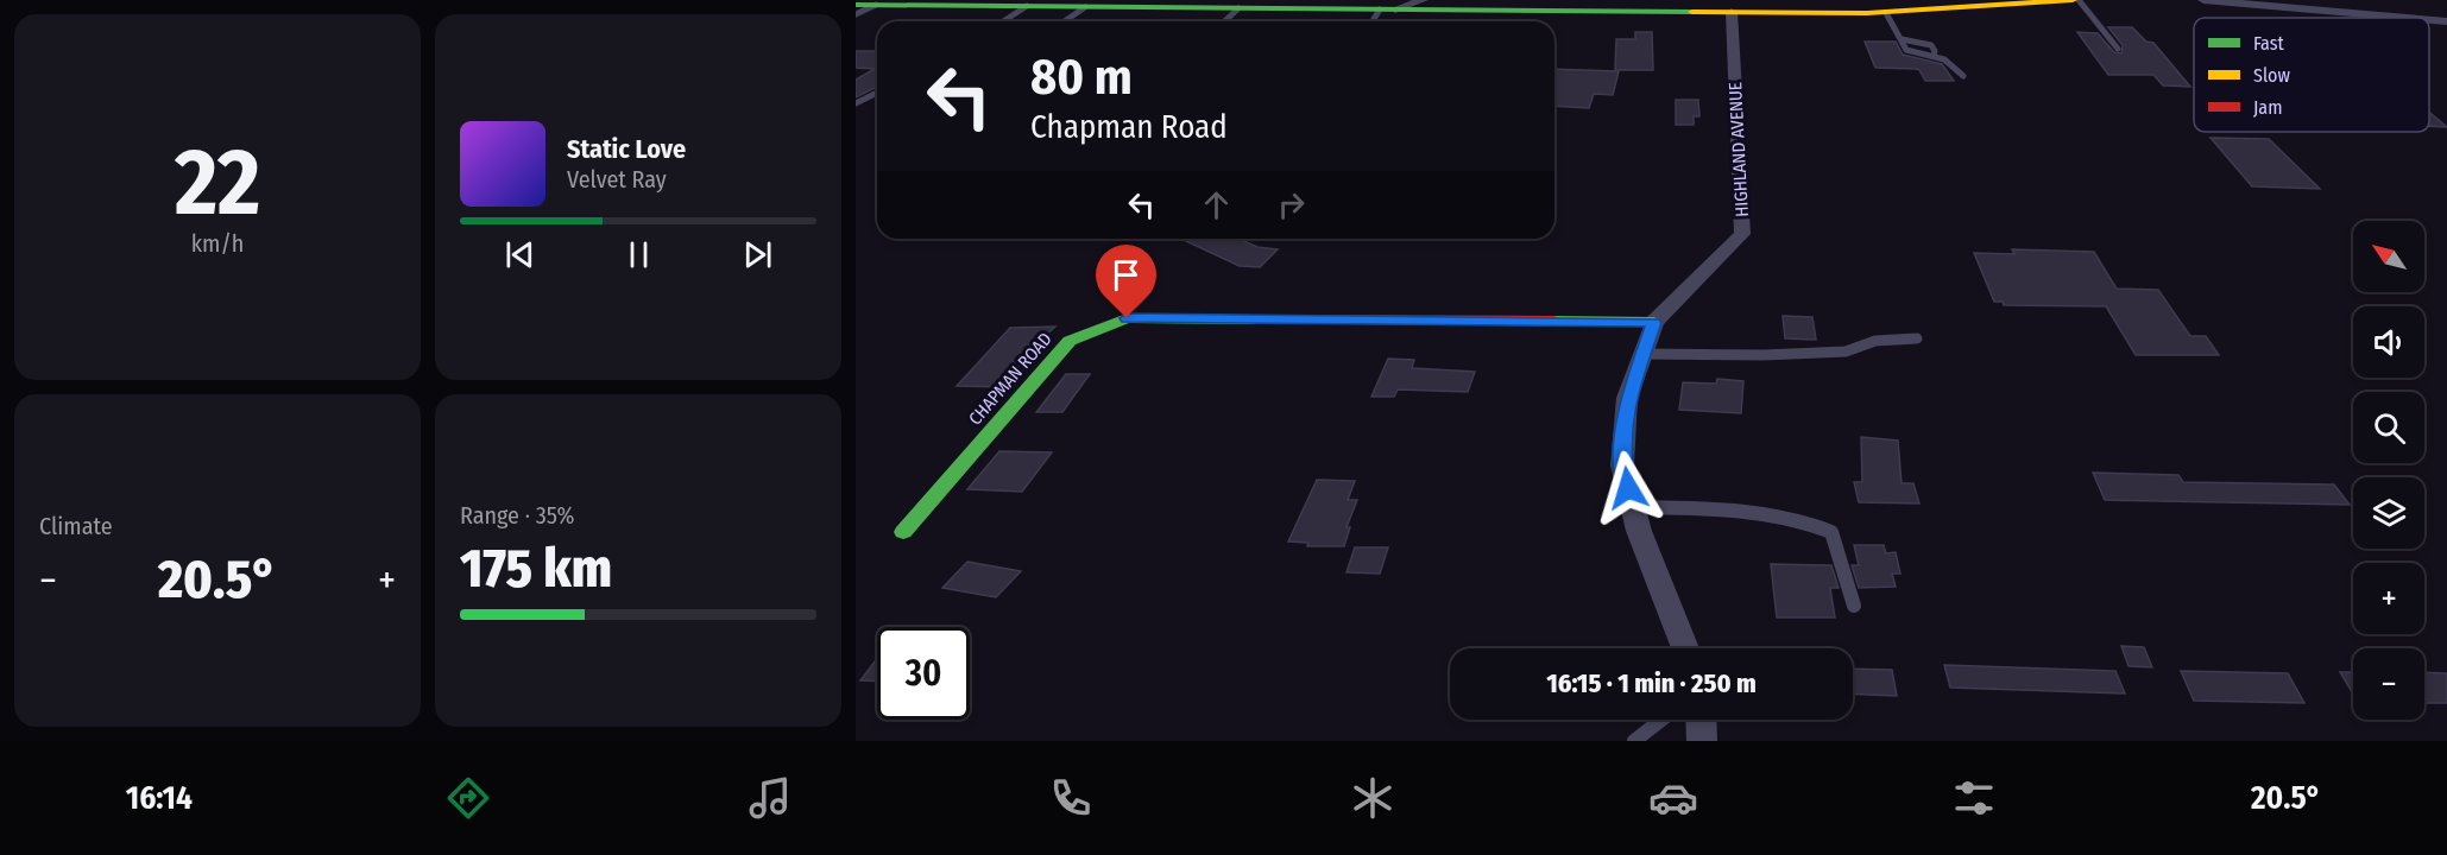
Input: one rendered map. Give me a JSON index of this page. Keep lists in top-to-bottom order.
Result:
{
  "streets": {
    "main road": ["CHAPMAN ROAD"],
    "street": ["HIGHLAND AVENUE"]
  },
  "crossings": [
    ["HIGHLAND AVENUE", "CHAPMAN ROAD"]
  ],
  "legend": ["Fast", "Slow", "Jam"],
  "north": "top left",
  "page": {
    "tile": [
      ["22", "km/h"],
      "Climate",
      ["Range · 35%", "175 km"]
    ],
    "turn": ["80 m", "Chapman Road"],
    "song": ["Static Love", "Velvet Ray"],
    "map_buttons": ["+", "−"],
    "heat": ["−", "20.5°", "+"],
    "limit": "30",
    "trip": "16:15 · 1 min · 250 m",
    "tabs": ["16:14", "20.5°"]
  }
}
